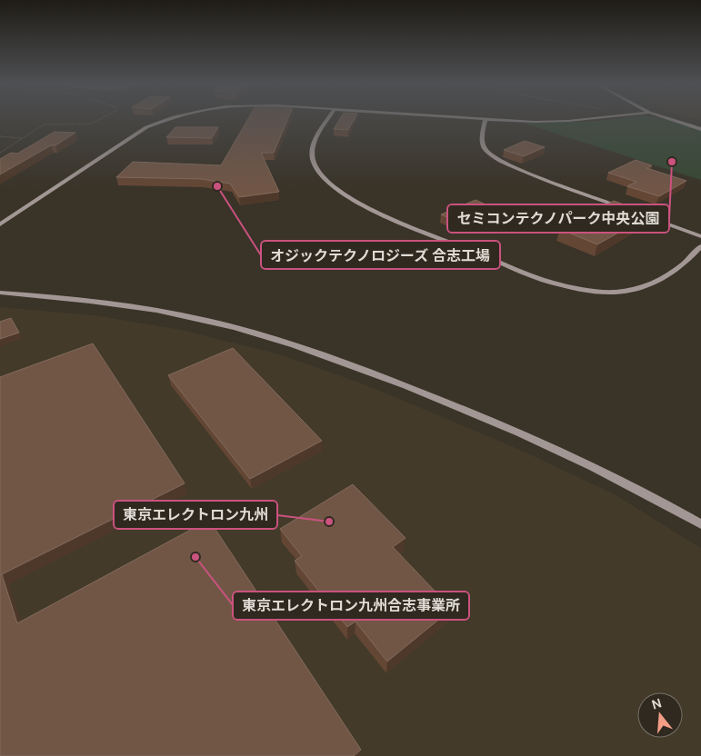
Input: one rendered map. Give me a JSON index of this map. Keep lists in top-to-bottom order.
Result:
{
  "places": [
    "セミコンテクノパーク中央公園",
    "オジックテクノロジーズ 合志工場",
    "東京エレクトロン九州",
    "東京エレクトロン九州合志事業所"
  ],
  "north": "top"
}
